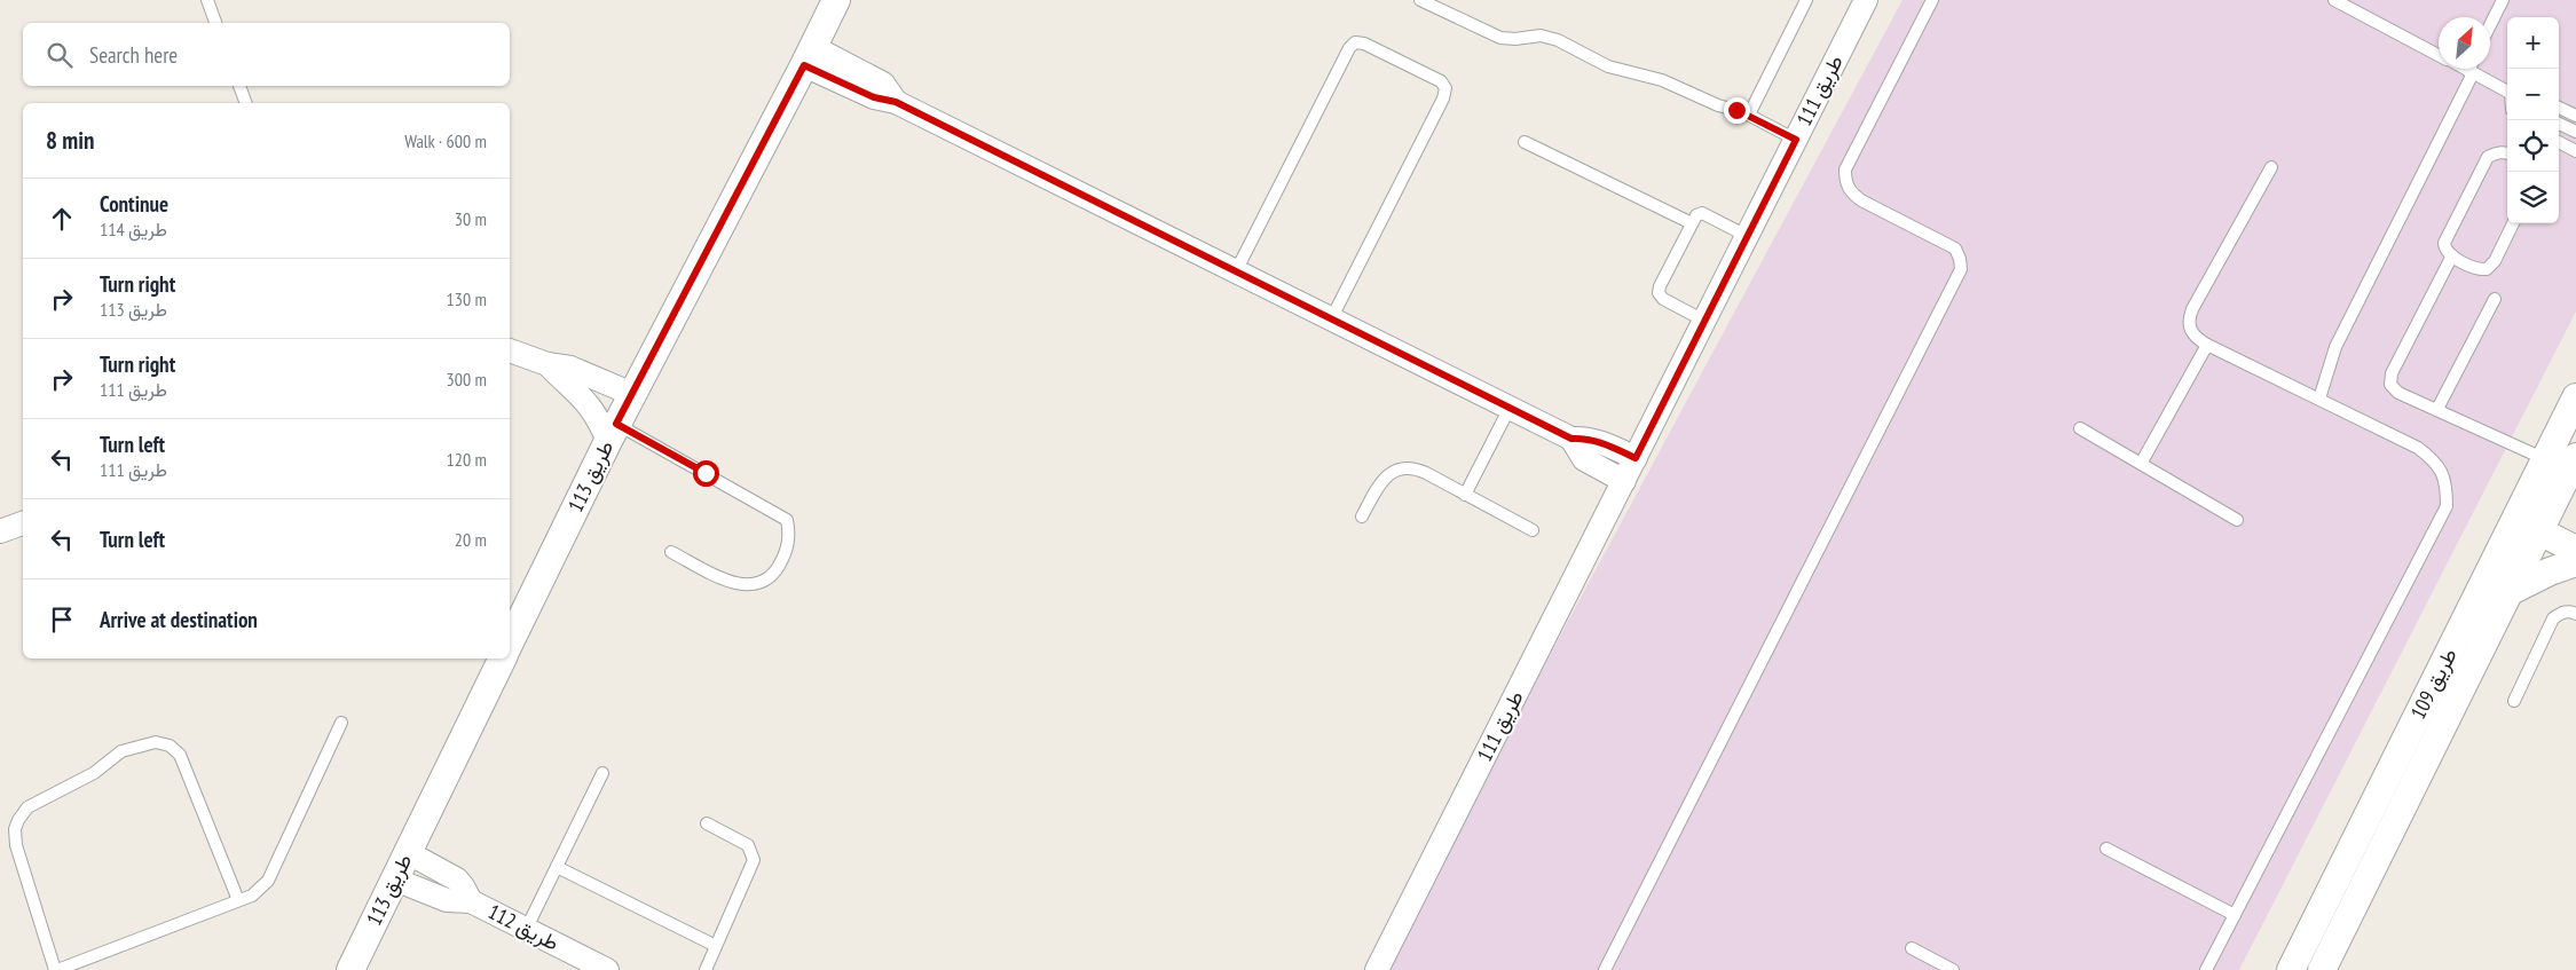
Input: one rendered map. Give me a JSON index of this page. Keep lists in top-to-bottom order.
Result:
{
  "streets": {
    "street": [
      "طريق 111",
      "طريق 113",
      "طريق 109",
      "طريق 112"
    ]
  },
  "crossings": [
    ["طريق 113", "طريق 112"]
  ],
  "north": "top right",
  "page": {
    "map_buttons": ["+", "−"],
    "search": "Search here",
    "heading": ["8 min", "Walk · 600 m"],
    "list": [
      ["Continue", "طريق 114", "30 m"],
      ["Turn right", "طريق 113", "130 m"],
      ["Turn right", "طريق 111", "300 m"],
      ["Turn left", "طريق 111", "120 m"],
      ["Turn left", "20 m"],
      "Arrive at destination"
    ]
  }
}
